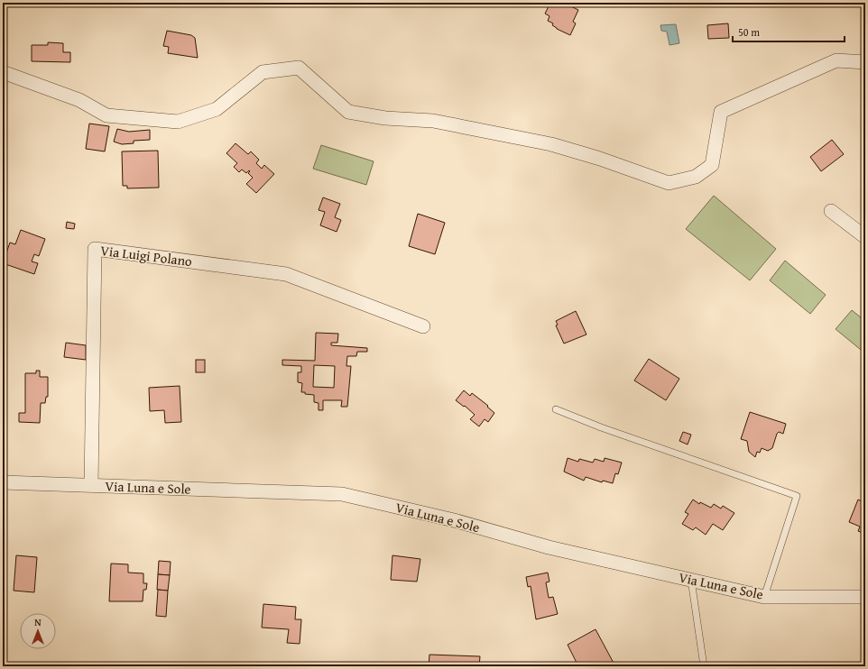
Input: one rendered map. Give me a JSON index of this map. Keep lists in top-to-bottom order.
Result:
{
  "streets": {
    "street": ["Via Luigi Polano", "Via Luna e Sole"]
  },
  "crossings": [
    ["Via Luigi Polano", "Via Luna e Sole"]
  ],
  "scale_bar": "50 m",
  "north": "top"
}
